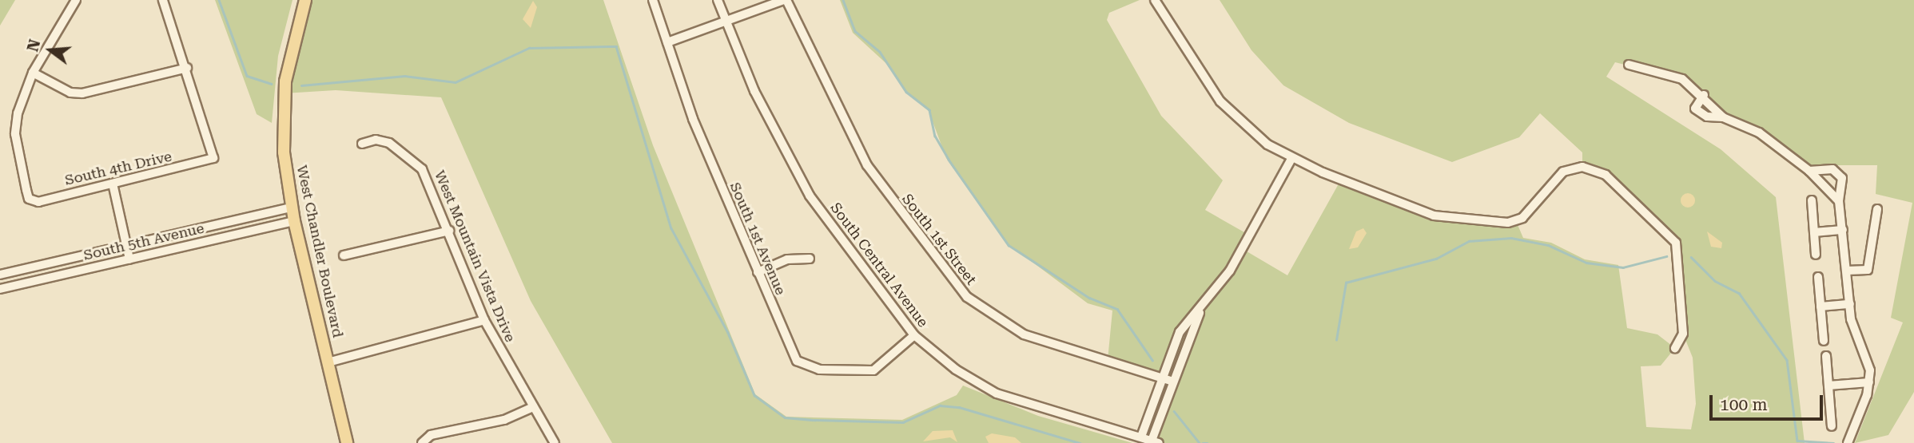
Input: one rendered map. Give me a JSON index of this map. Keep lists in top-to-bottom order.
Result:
{
  "streets": {
    "main road": ["West Chandler Boulevard"],
    "street": [
      "South 4th Drive",
      "South 1st Avenue",
      "South 1st Street",
      "South 5th Avenue",
      "West Mountain Vista Drive",
      "South Central Avenue"
    ]
  },
  "crossings": [
    ["South 1st Avenue", "South Central Avenue"],
    ["South 5th Avenue", "West Chandler Boulevard"]
  ],
  "scale_bar": "100 m",
  "north": "left"
}
